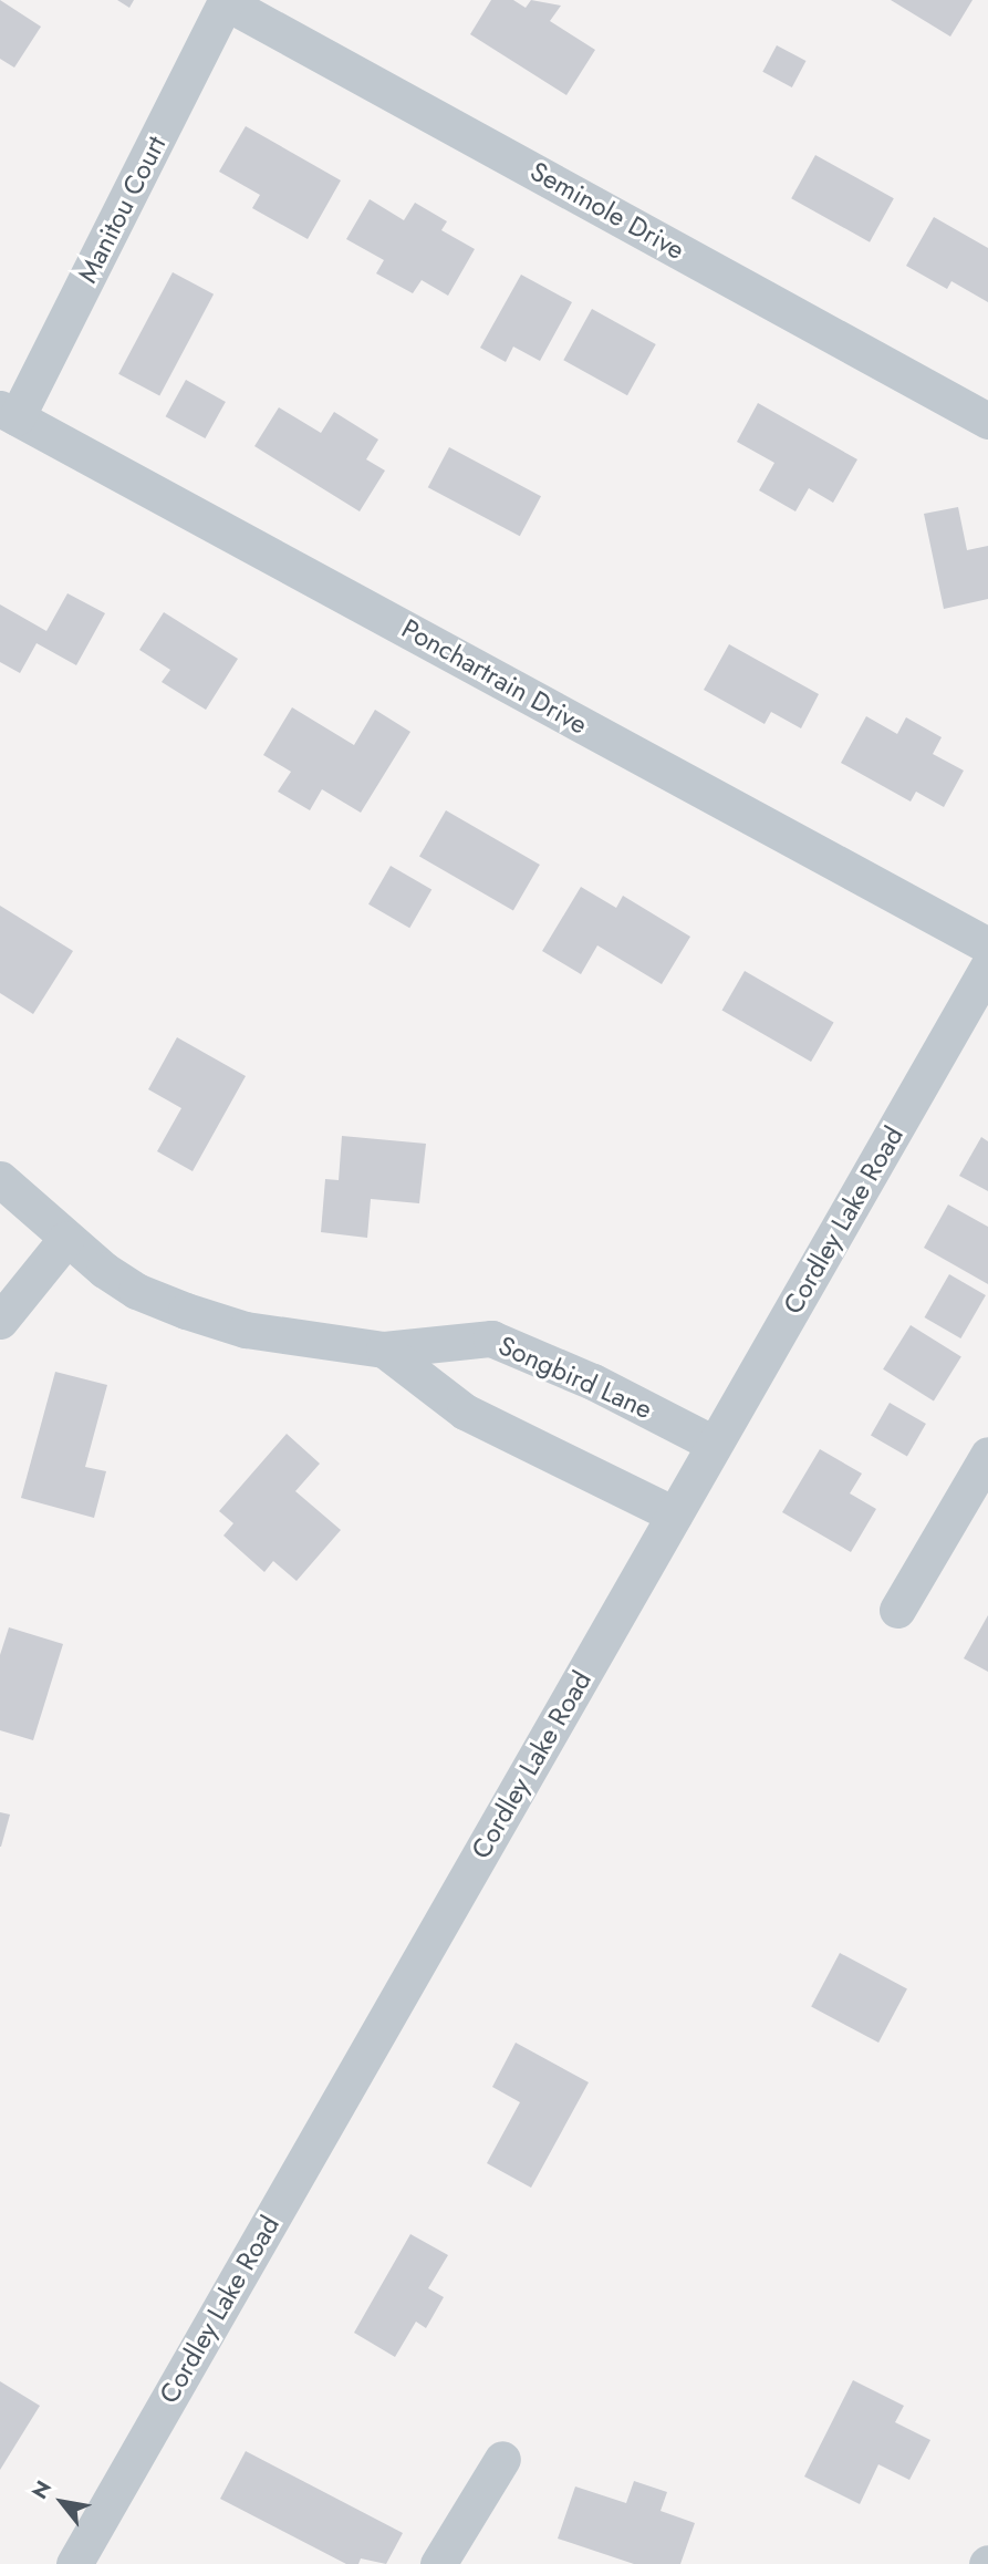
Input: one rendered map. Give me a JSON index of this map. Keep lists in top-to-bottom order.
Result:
{
  "streets": {
    "street": [
      "Manitou Court",
      "Seminole Drive",
      "Ponchartrain Drive",
      "Cordley Lake Road",
      "Songbird Lane"
    ]
  },
  "crossings": [
    ["Manitou Court", "Seminole Drive"],
    ["Manitou Court", "Ponchartrain Drive"],
    ["Cordley Lake Road", "Songbird Lane"]
  ],
  "north": "top left"
}
